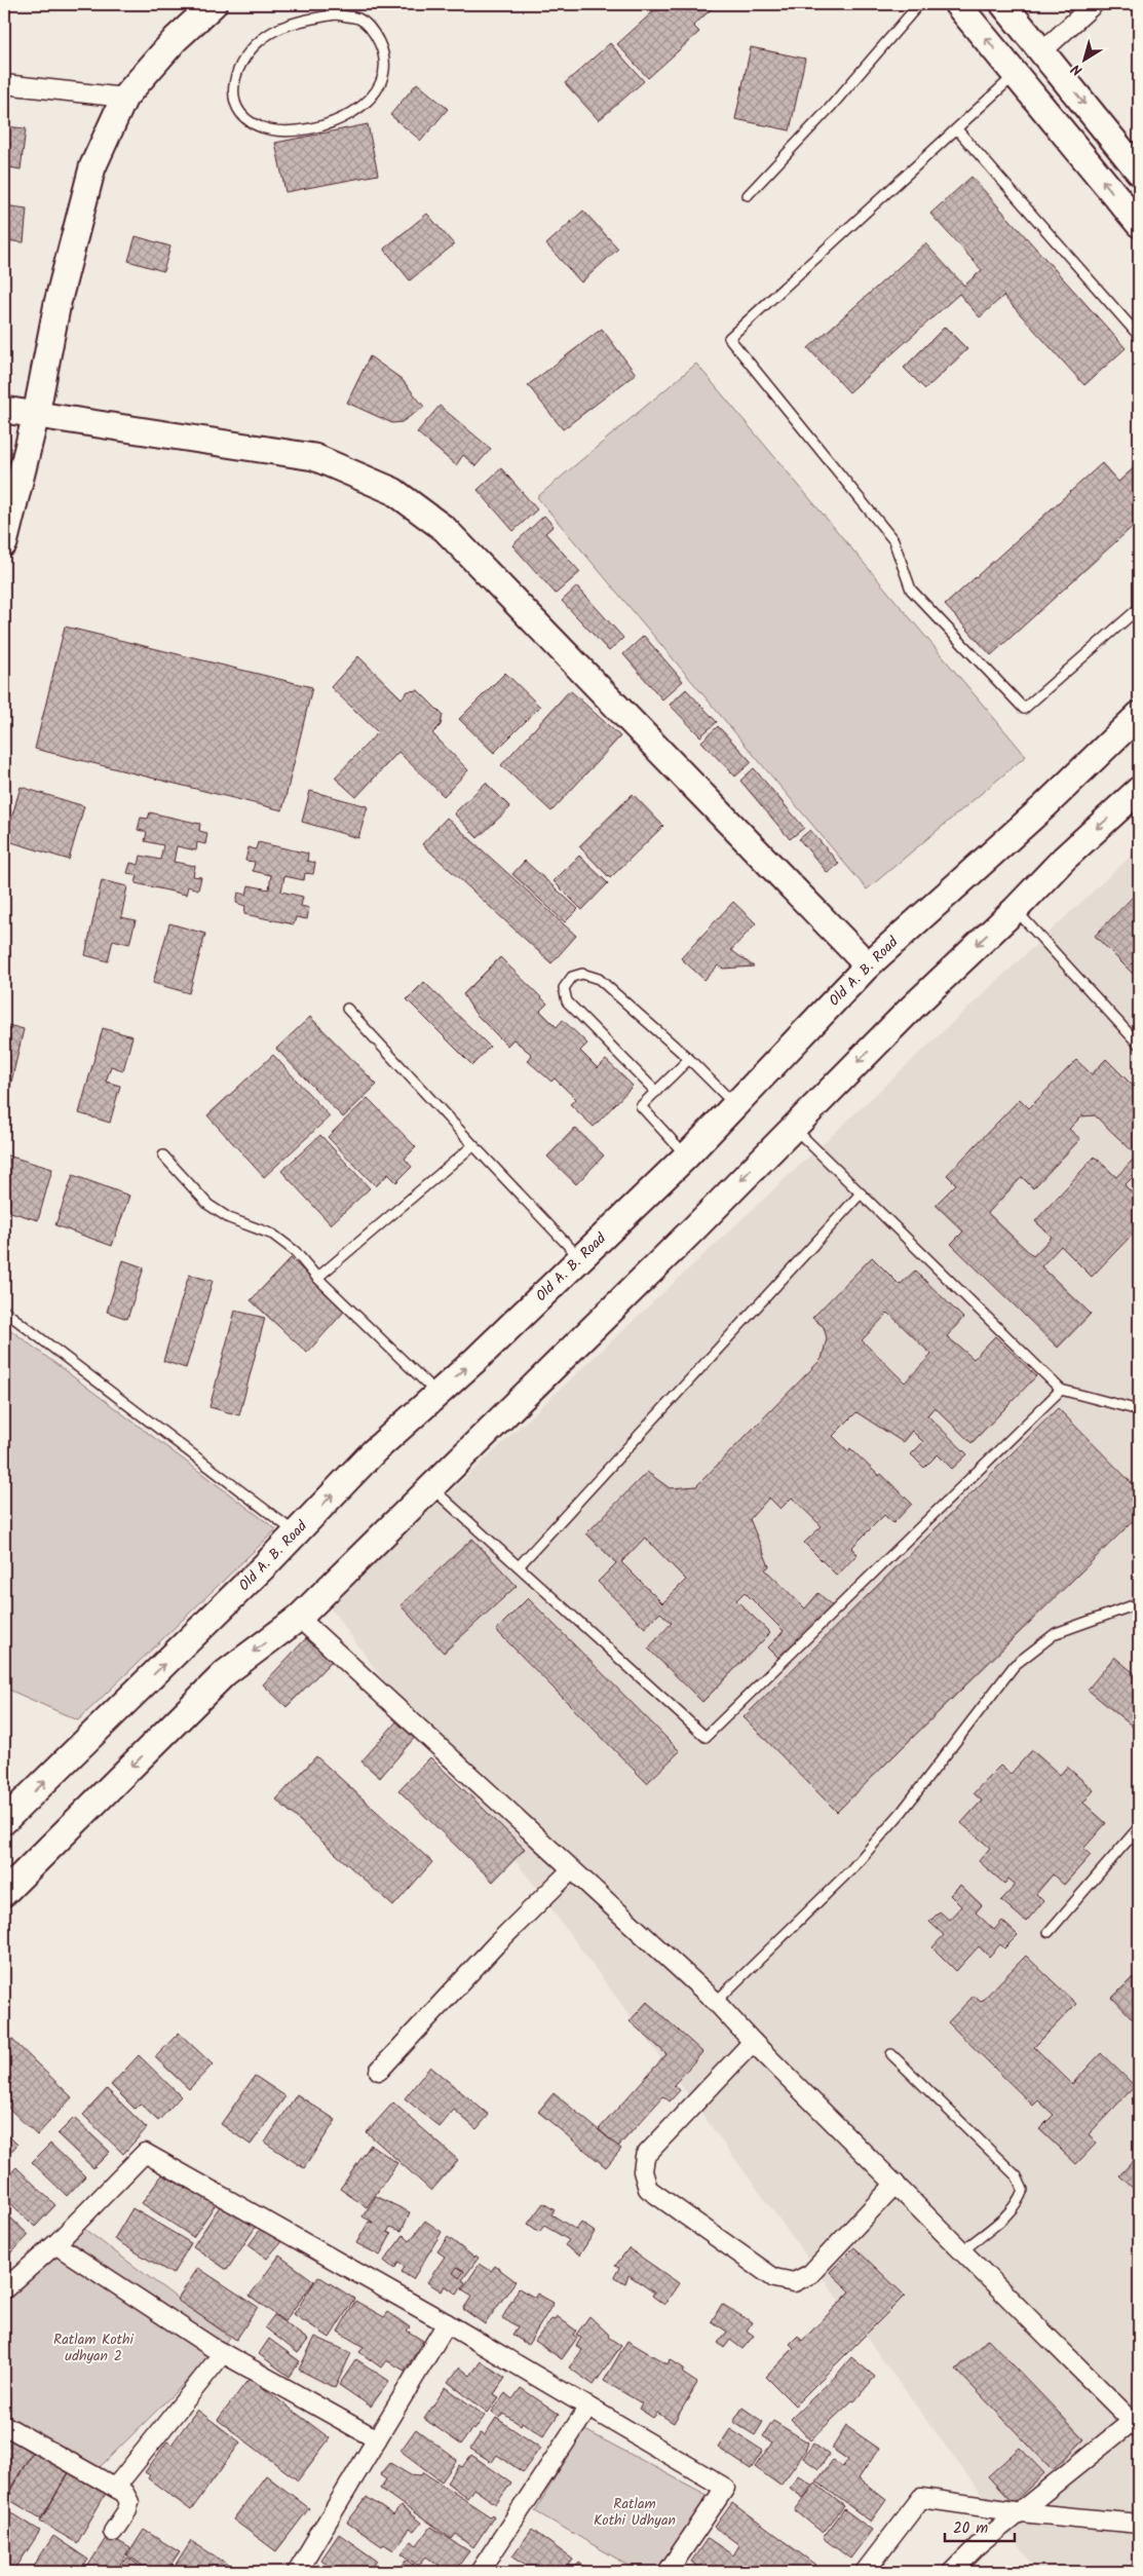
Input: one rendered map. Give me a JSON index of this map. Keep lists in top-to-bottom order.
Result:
{
  "streets": {
    "main road": ["Old A. B. Road"]
  },
  "parks": ["Ratlam Kothi udhyan 2", "Ratlam Kothi Udhyan"],
  "scale_bar": "20 m",
  "north": "bottom left"
}
